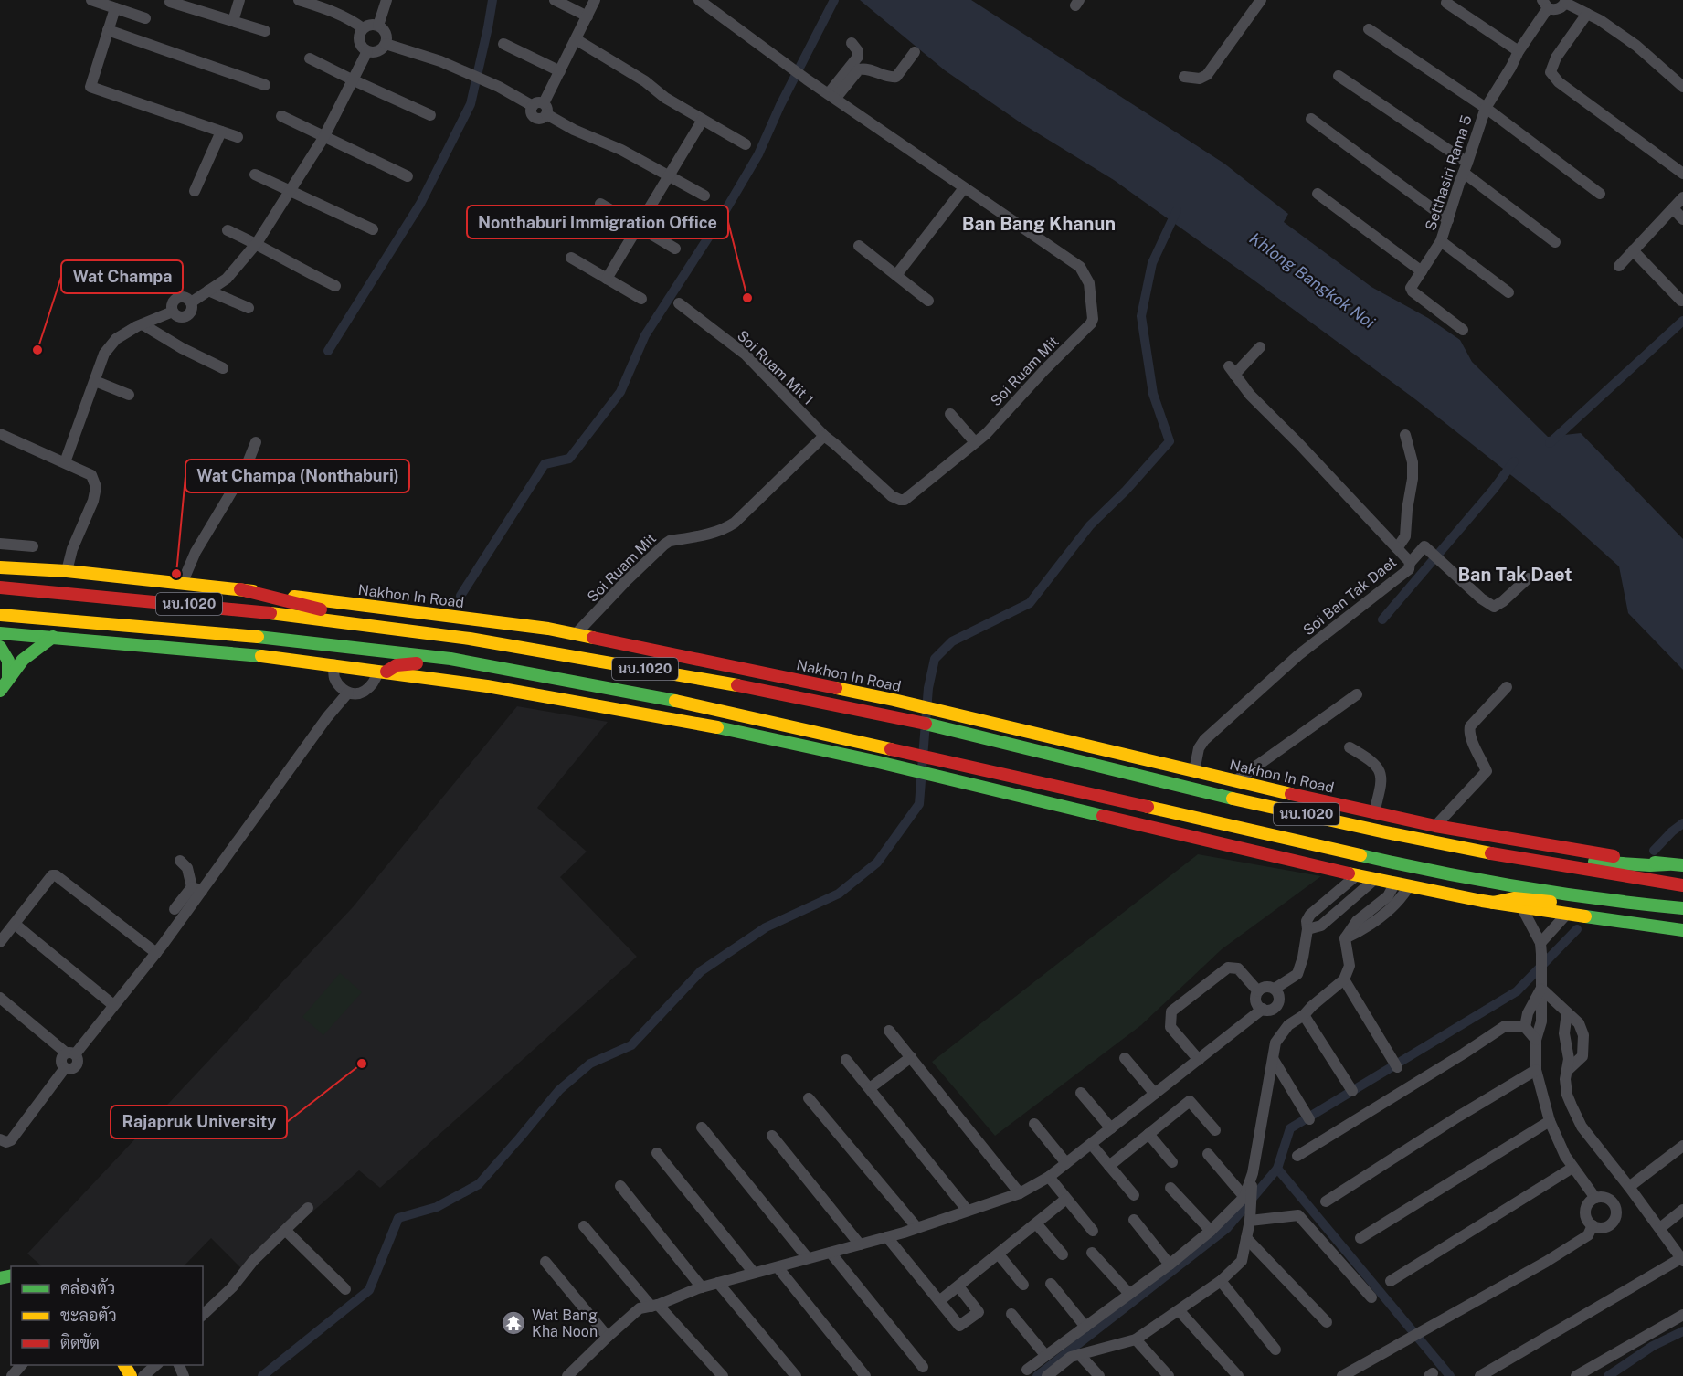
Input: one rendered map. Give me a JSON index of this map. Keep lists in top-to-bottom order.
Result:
{
  "streets": {
    "main road": ["Nakhon In Road", "นบ.1020"],
    "street": [
      "Setthasiri Rama 5",
      "Soi Ruam Mit 1",
      "Soi Ruam Mit",
      "Soi Ban Tak Daet"
    ]
  },
  "crossings": [
    ["Soi Ruam Mit 1", "Soi Ruam Mit"],
    ["Soi Ruam Mit", "Nakhon In Road"],
    ["Nakhon In Road", "Soi Ban Tak Daet"]
  ],
  "districts": ["Ban Bang Khanun", "Ban Tak Daet"],
  "water": ["Khlong Bangkok Noi"],
  "places": {
    "other": [
      "Nonthaburi Immigration Office",
      "Wat Champa",
      "Wat Champa (Nonthaburi)",
      "Rajapruk University"
    ],
    "temple": ["Wat Bang Kha Noon"]
  },
  "legend": ["คล่องตัว", "ชะลอตัว", "ติดขัด"]
}
